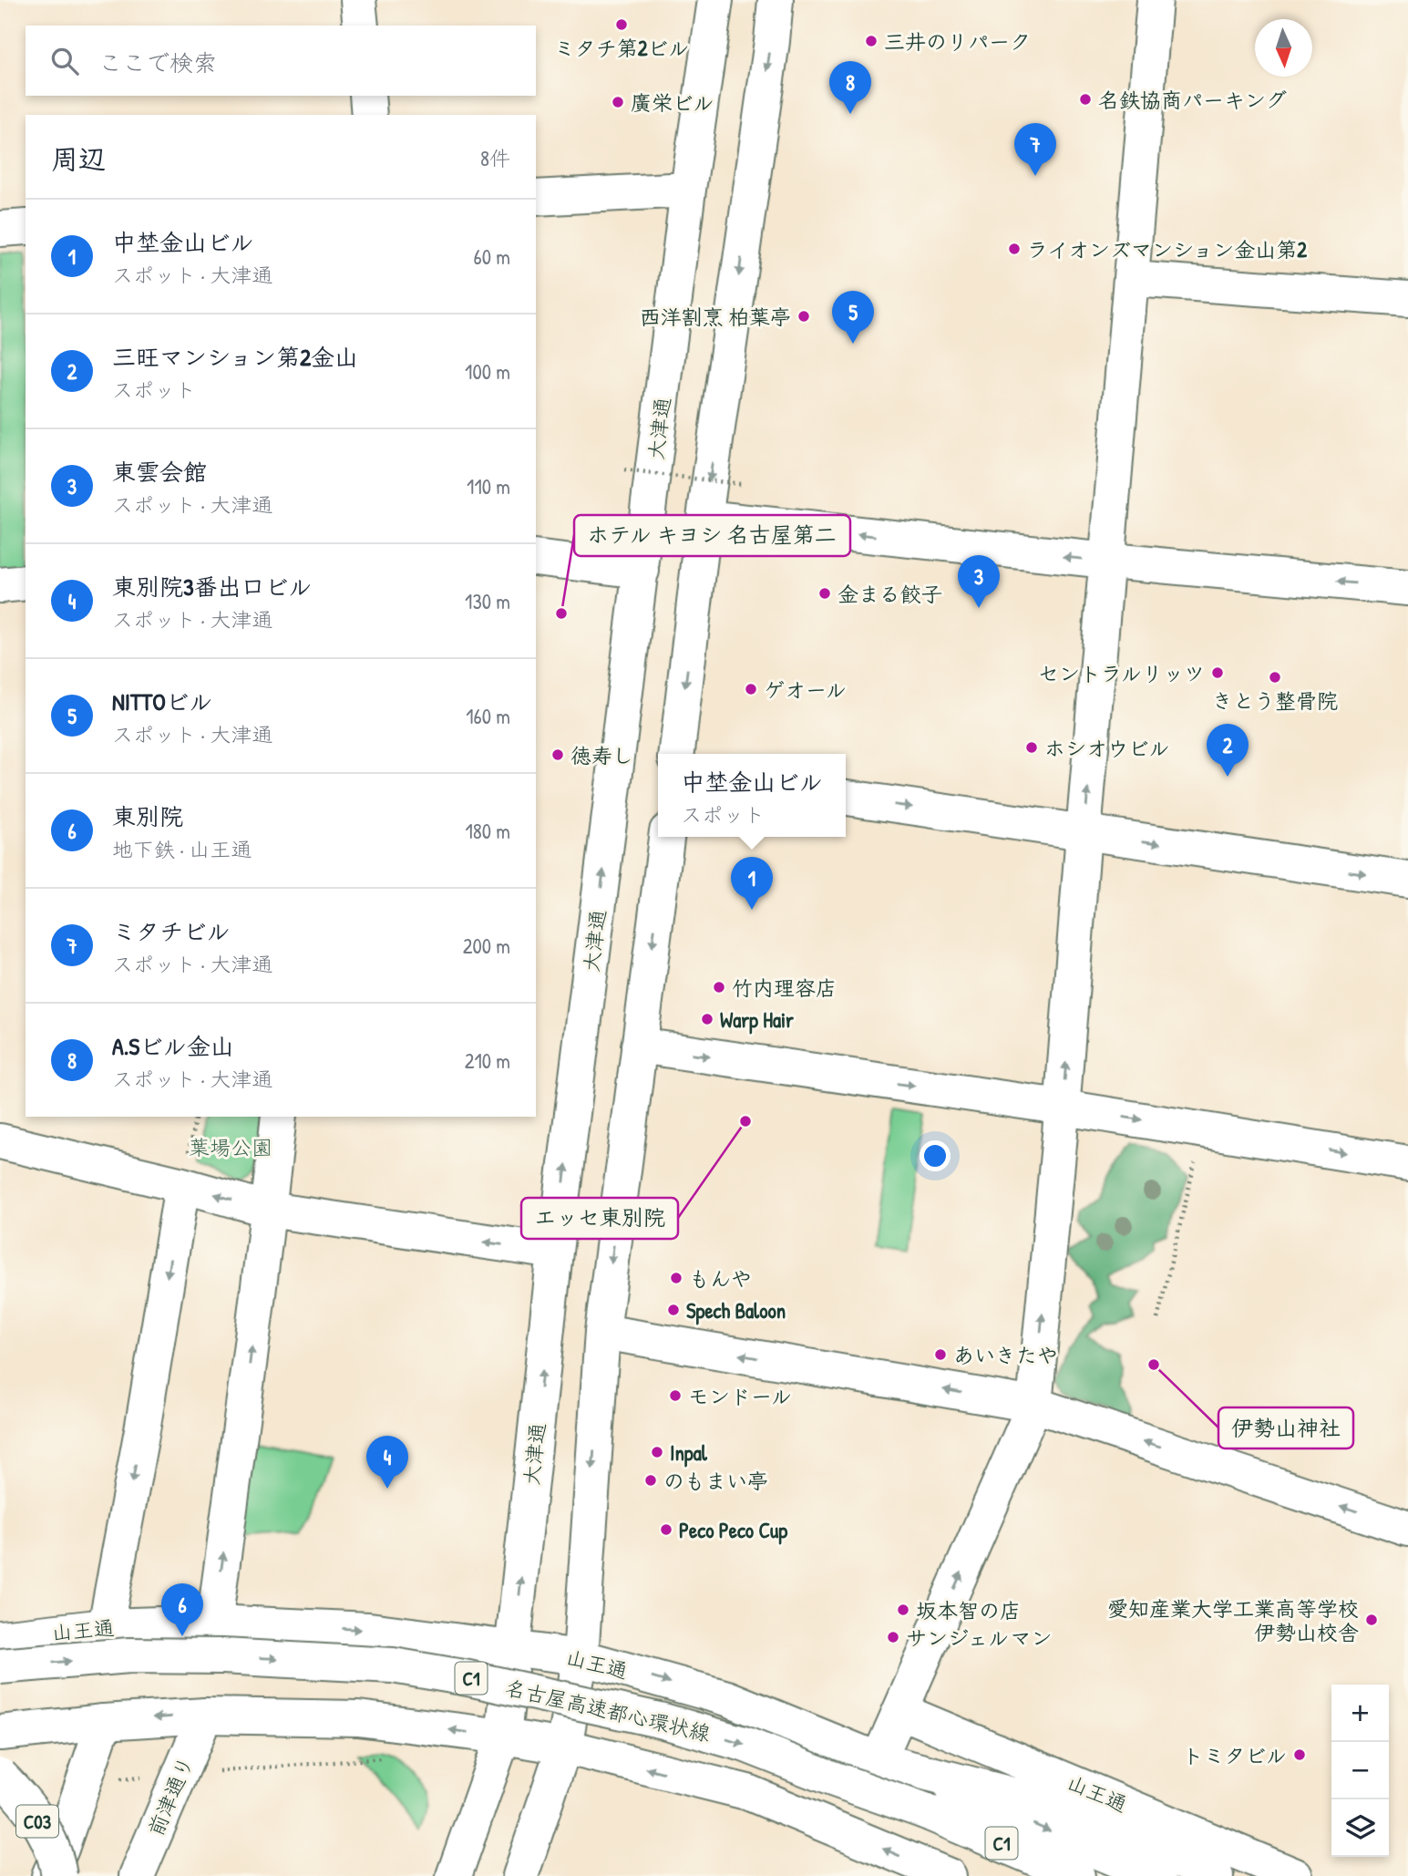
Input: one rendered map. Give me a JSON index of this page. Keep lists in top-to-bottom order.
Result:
{
  "streets": {
    "main road": [
      "大津通",
      "山王通",
      "C1",
      "名古屋高速都心環状線",
      "前津通り",
      "C03"
    ]
  },
  "crossings": [
    ["大津通", "山王通"]
  ],
  "parks": ["葉場公園"],
  "places": [
    "ミタチ第2ビル",
    "三井のリパーク",
    "名鉄協商パーキング",
    "廣栄ビル",
    "ライオンズマンション金山第2",
    "西洋割烹 柏葉亭",
    "金まる餃子",
    "ホテル キヨシ 名古屋第二",
    "セントラルリッツ",
    "きとう整骨院",
    "ゲオール",
    "ホシオウビル",
    "徳寿し",
    "竹内理容店",
    "Warp Hair",
    "エッセ東別院",
    "もんや",
    "Spech Baloon",
    "あいきたや",
    "伊勢山神社",
    "モンドール",
    "Inpal",
    "のもまい亭",
    "Peco Peco Cup",
    "坂本智の店",
    "愛知産業大学工業高等学校 伊勢山校舎",
    "サンジェルマン",
    "トミタビル"
  ],
  "north": "bottom",
  "page": {
    "search": "ここで検索",
    "pins": [
      "8",
      "7",
      "5",
      "3",
      "2",
      "1",
      "4",
      "6"
    ],
    "heading": ["周辺", "8件"],
    "list": [
      {
        "mark": "1",
        "name": "中埜金山ビル",
        "note": "スポット · 大津通",
        "value": "60 m"
      },
      {
        "mark": "2",
        "name": "三旺マンション第2金山",
        "note": "スポット",
        "value": "100 m"
      },
      {
        "mark": "3",
        "name": "東雲会館",
        "note": "スポット · 大津通",
        "value": "110 m"
      },
      {
        "mark": "4",
        "name": "東別院3番出口ビル",
        "note": "スポット · 大津通",
        "value": "130 m"
      },
      {
        "mark": "5",
        "name": "NITTOビル",
        "note": "スポット · 大津通",
        "value": "160 m"
      },
      {
        "mark": "6",
        "name": "東別院",
        "note": "地下鉄 · 山王通",
        "value": "180 m"
      },
      {
        "mark": "7",
        "name": "ミタチビル",
        "note": "スポット · 大津通",
        "value": "200 m"
      },
      {
        "mark": "8",
        "name": "A.Sビル金山",
        "note": "スポット · 大津通",
        "value": "210 m"
      }
    ],
    "popup": ["中埜金山ビル", "スポット"],
    "map_buttons": ["+", "−"]
  }
}
